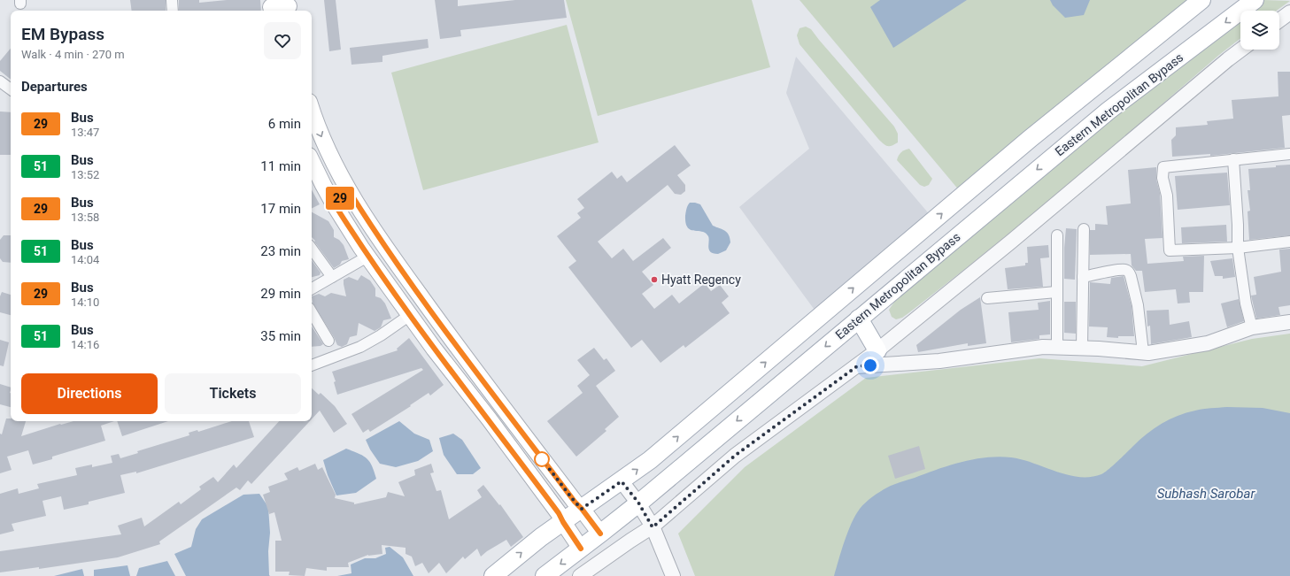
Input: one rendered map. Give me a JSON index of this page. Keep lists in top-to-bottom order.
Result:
{
  "streets": {
    "main road": ["Eastern Metropolitan Bypass"]
  },
  "water": ["Subhash Sarobar"],
  "places": ["Hyatt Regency"],
  "lines": ["bus line 29"],
  "page": {
    "on_map": "29",
    "heading": [
      ["EM Bypass", "Walk · 4 min · 270 m"],
      "Departures"
    ],
    "list": [
      {
        "mark": "29",
        "name": "Bus",
        "note": "13:47",
        "value": "6 min"
      },
      {
        "mark": "51",
        "name": "Bus",
        "note": "13:52",
        "value": "11 min"
      },
      {
        "mark": "29",
        "name": "Bus",
        "note": "13:58",
        "value": "17 min"
      },
      {
        "mark": "51",
        "name": "Bus",
        "note": "14:04",
        "value": "23 min"
      },
      {
        "mark": "29",
        "name": "Bus",
        "note": "14:10",
        "value": "29 min"
      },
      {
        "mark": "51",
        "name": "Bus",
        "note": "14:16",
        "value": "35 min"
      }
    ],
    "buttons": ["Directions", "Tickets"]
  }
}
